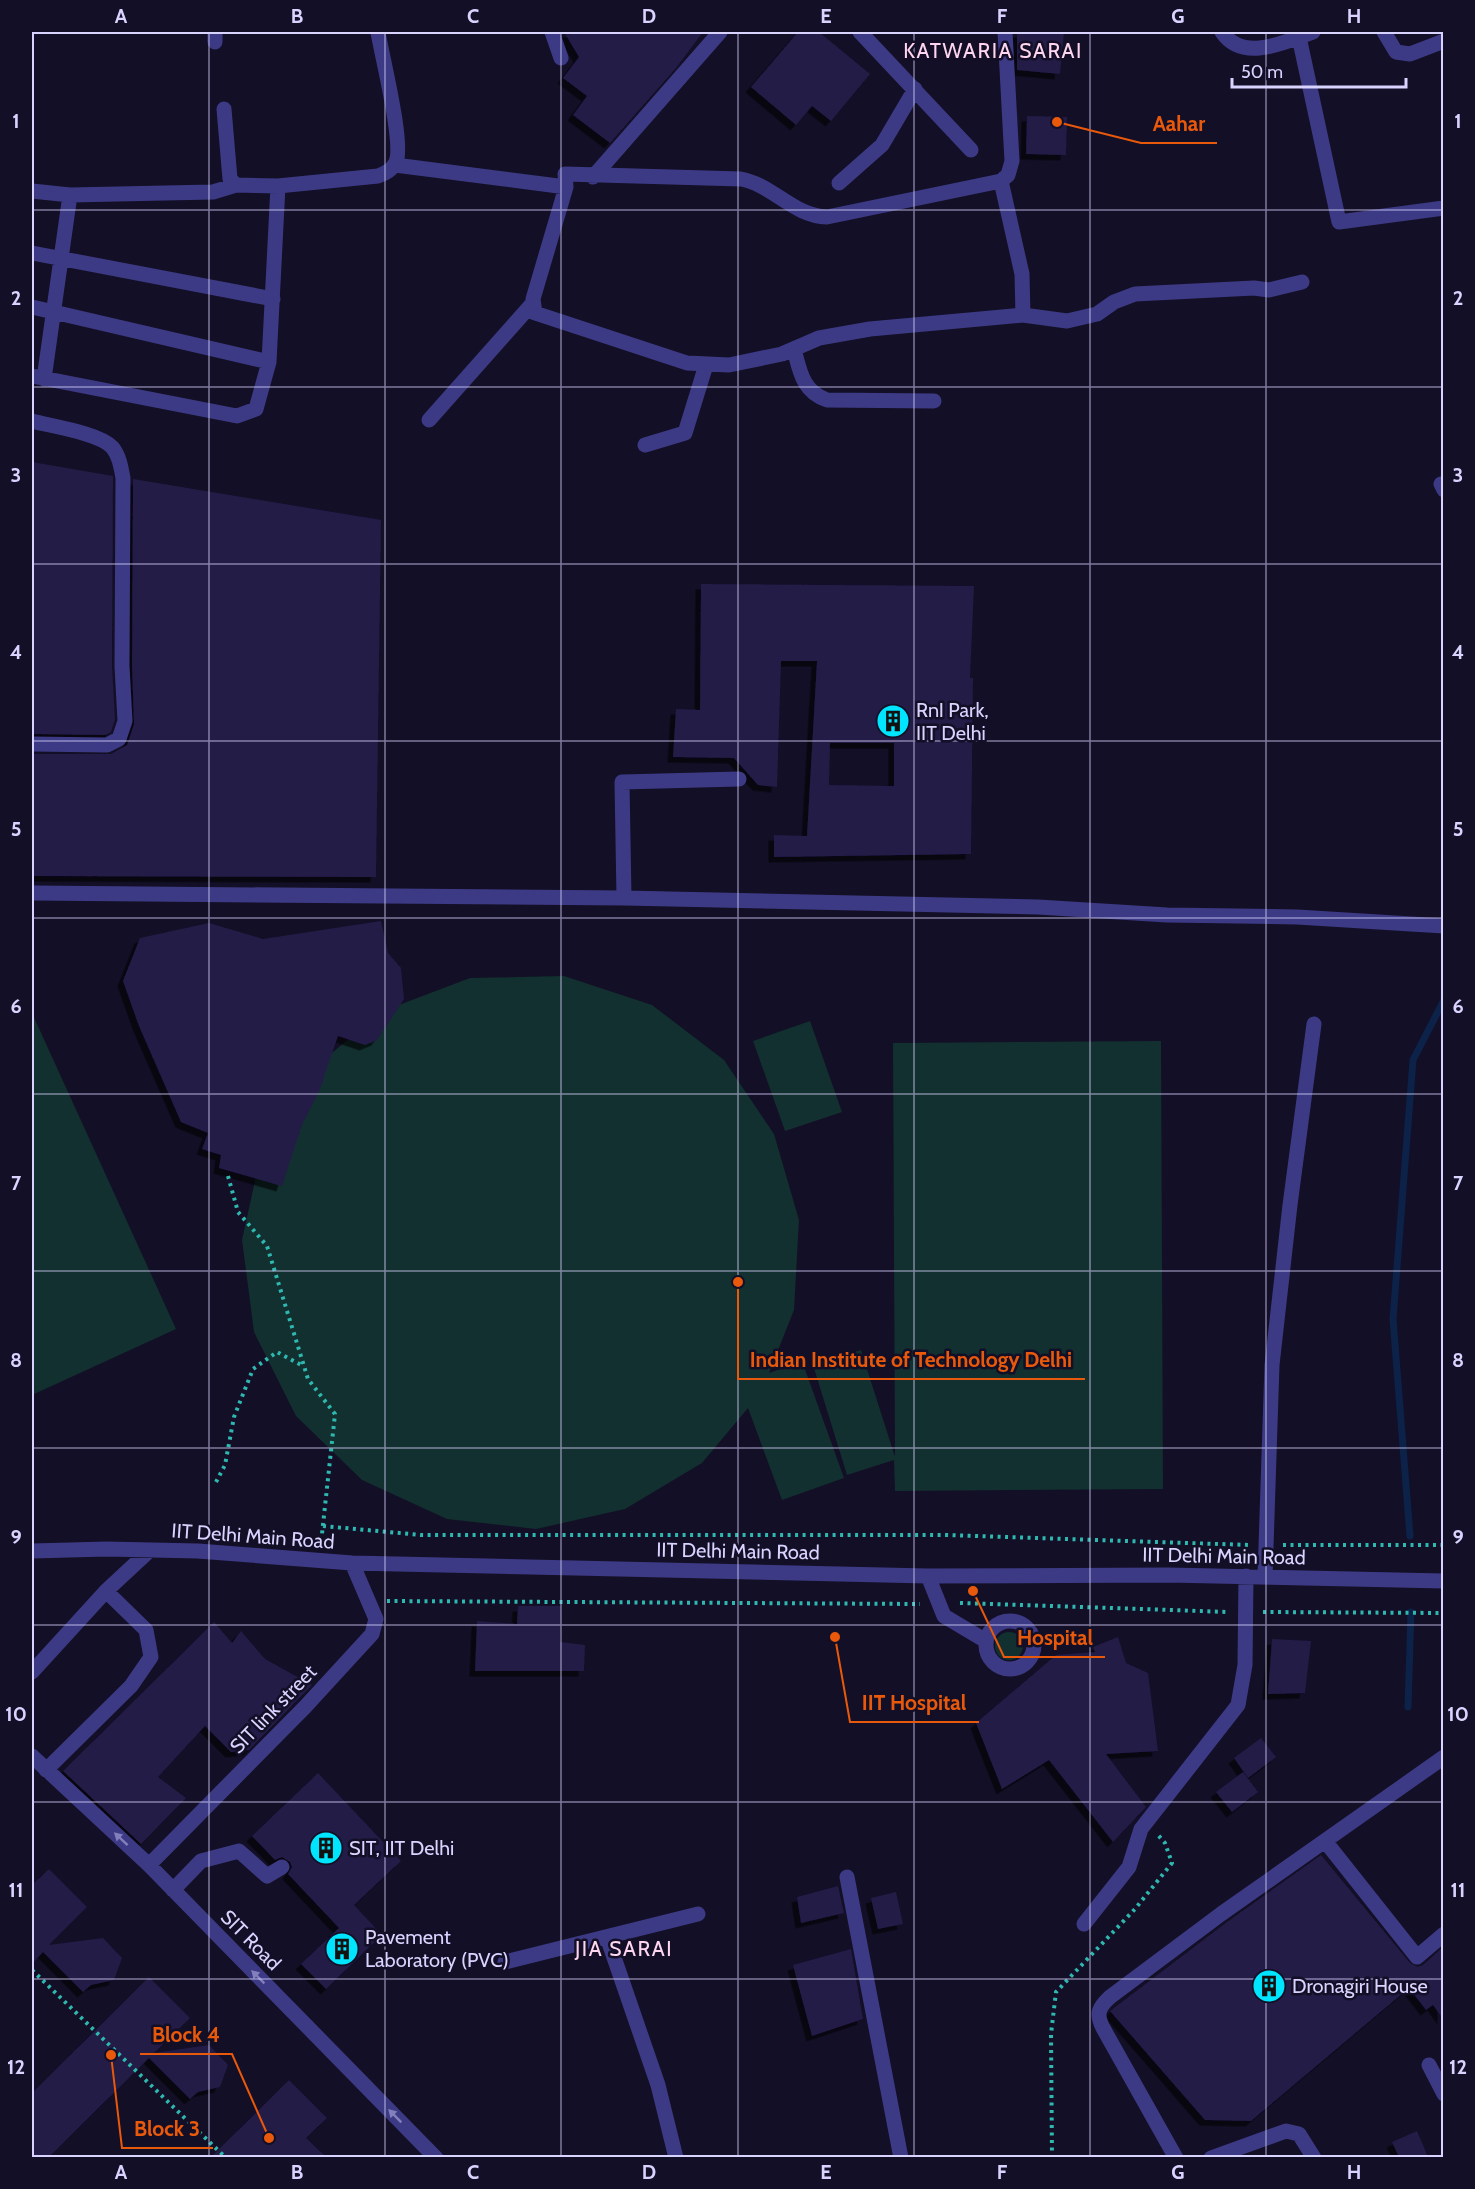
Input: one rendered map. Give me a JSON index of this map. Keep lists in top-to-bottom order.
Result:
{
  "streets": {
    "street": ["IIT Delhi Main Road", "SIT link street", "SIT Road"]
  },
  "crossings": [
    ["IIT Delhi Main Road", "SIT link street"],
    ["SIT link street", "SIT Road"]
  ],
  "one_way": ["SIT Road"],
  "districts": ["KATWARIA SARAI", "JIA SARAI"],
  "places": {
    "other": [
      "Aahar",
      "Indian Institute of Technology Delhi",
      "Hospital",
      "IIT Hospital",
      "Block 3",
      "Block 4"
    ],
    "building": [
      "RnI Park, IIT Delhi",
      "SIT, IIT Delhi",
      "Pavement Laboratory (PVC)",
      "Dronagiri House"
    ]
  },
  "scale_bar": "50 m",
  "grid": {
    "columns": [
      "A",
      "B",
      "C",
      "D",
      "E",
      "F",
      "G",
      "H"
    ],
    "rows": [
      "1",
      "2",
      "3",
      "4",
      "5",
      "6",
      "7",
      "8",
      "9",
      "10",
      "11",
      "12"
    ]
  }
}
